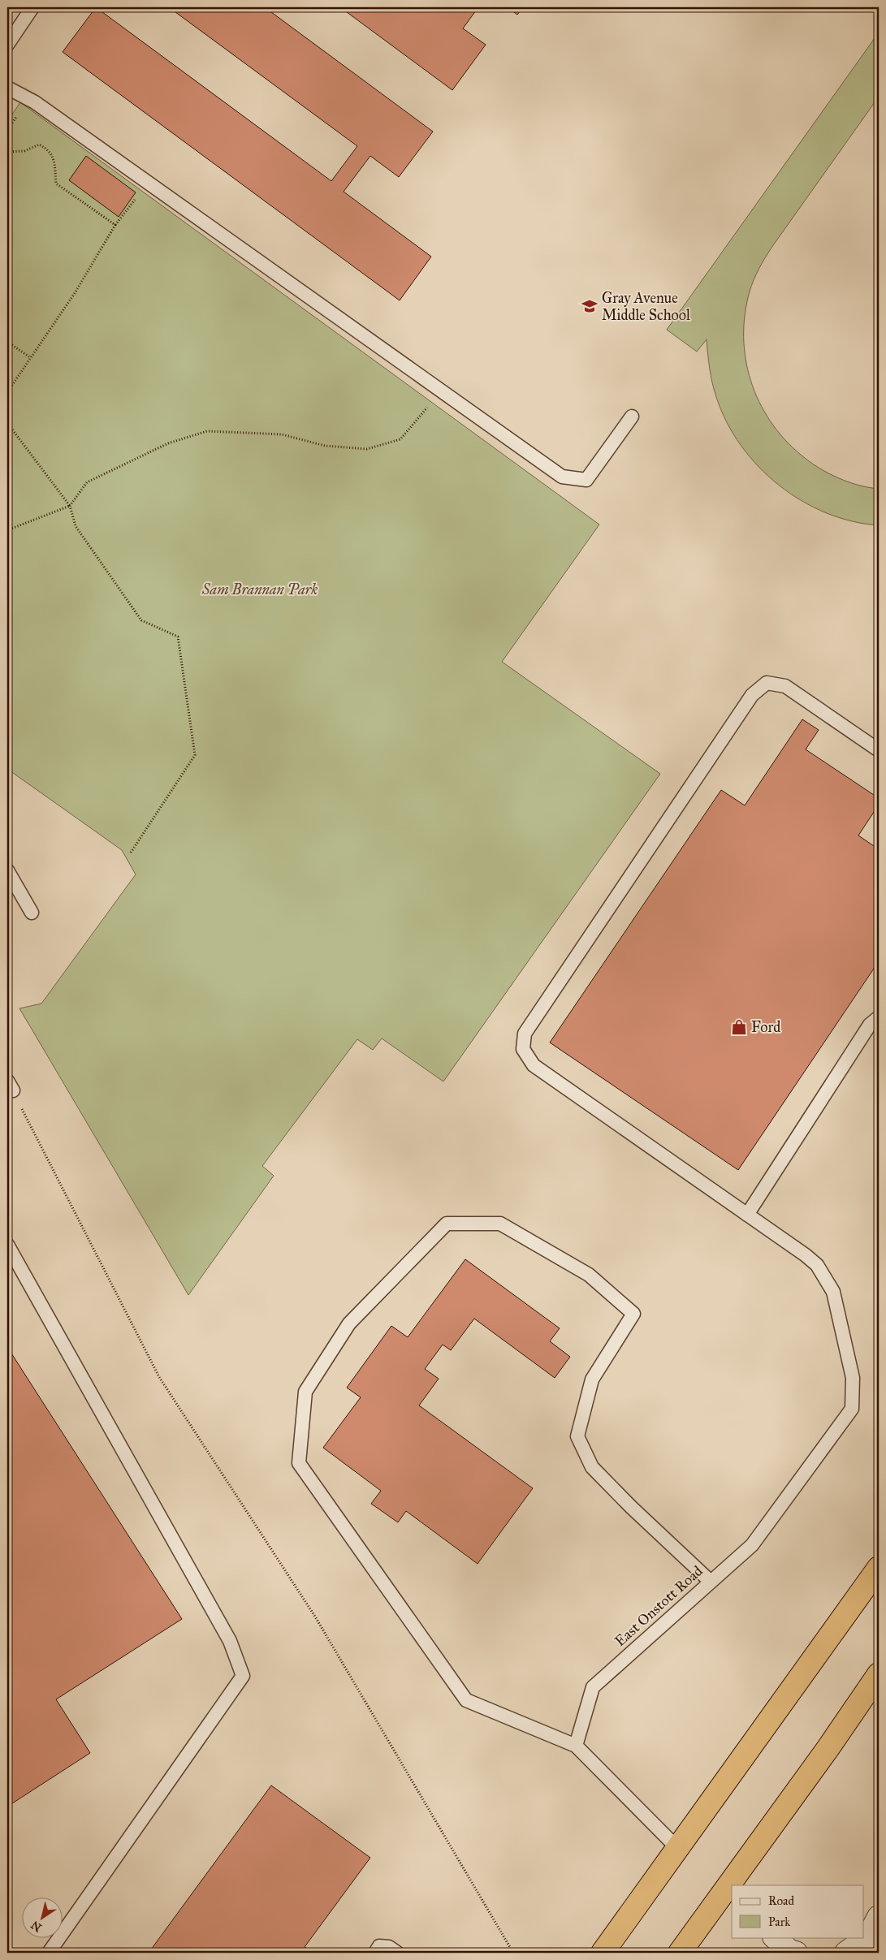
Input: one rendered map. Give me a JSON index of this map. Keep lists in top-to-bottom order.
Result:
{
  "streets": {
    "lane": ["East Onstott Road"]
  },
  "parks": ["Sam Brannan Park"],
  "places": {
    "school or university": ["Gray Avenue Middle School"],
    "shop": ["Ford"]
  },
  "legend": ["Road", "Park"],
  "north": "bottom left"
}
